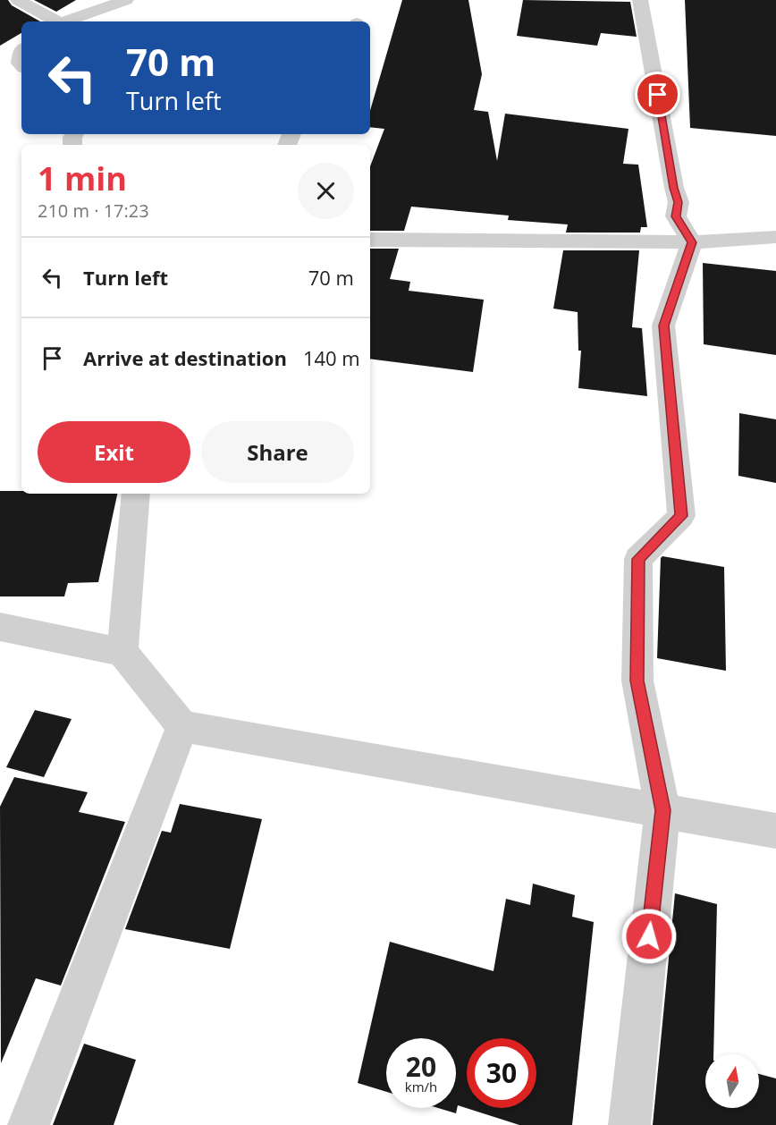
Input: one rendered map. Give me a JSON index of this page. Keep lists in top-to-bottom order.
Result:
{
  "north": "top",
  "page": {
    "turn": ["70 m", "Turn left"],
    "heading": ["1 min", "210 m · 17:23"],
    "list": [
      {
        "name": "Turn left",
        "value": "70 m"
      },
      {
        "name": "Arrive at destination",
        "value": "140 m"
      }
    ],
    "buttons": ["Exit", "Share"],
    "speed": "20 km/h",
    "limit": "30"
  }
}
